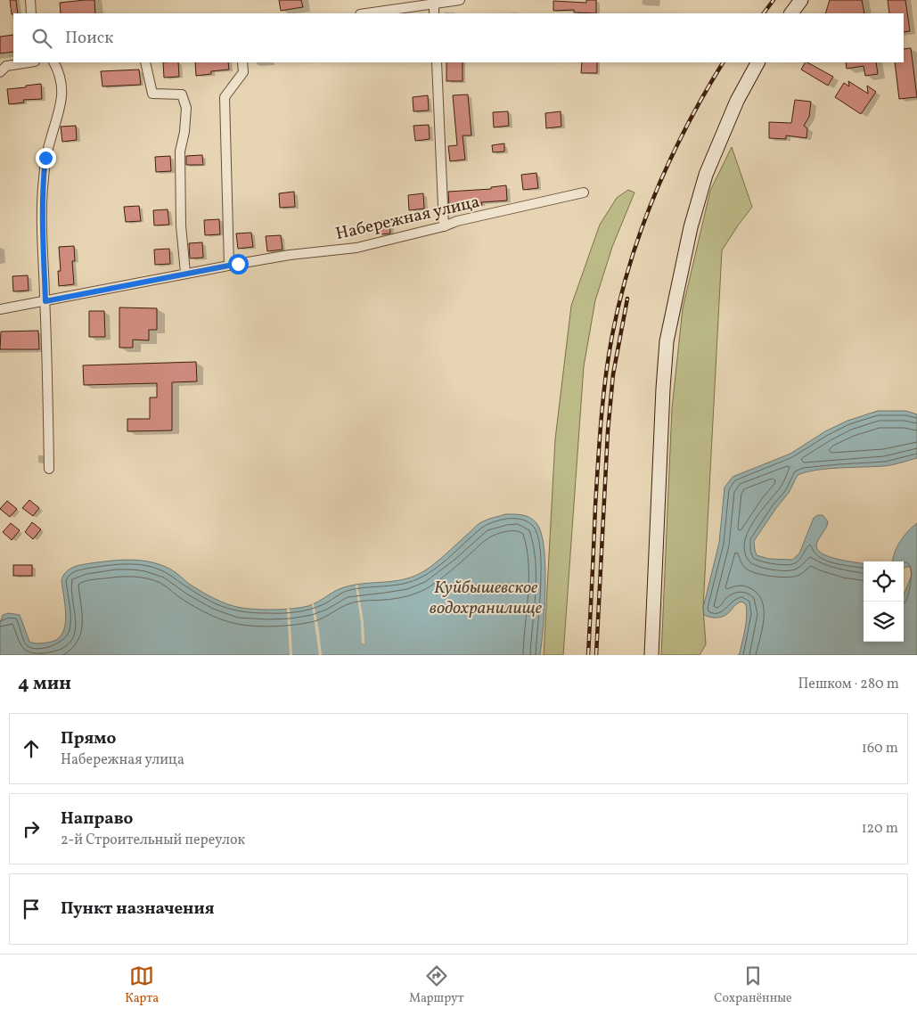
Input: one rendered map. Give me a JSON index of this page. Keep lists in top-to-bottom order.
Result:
{
  "streets": {
    "street": ["Набережная улица"]
  },
  "water": ["Куйбышевское водохранилище"],
  "page": {
    "search": "Поиск",
    "heading": ["4 мин", "Пешком · 280 m"],
    "list": [
      ["Прямо", "Набережная улица", "160 m"],
      ["Направо", "2-й Строительный переулок", "120 m"],
      "Пункт назначения"
    ],
    "nav": ["Карта", "Маршрут", "Сохранённые"]
  }
}
